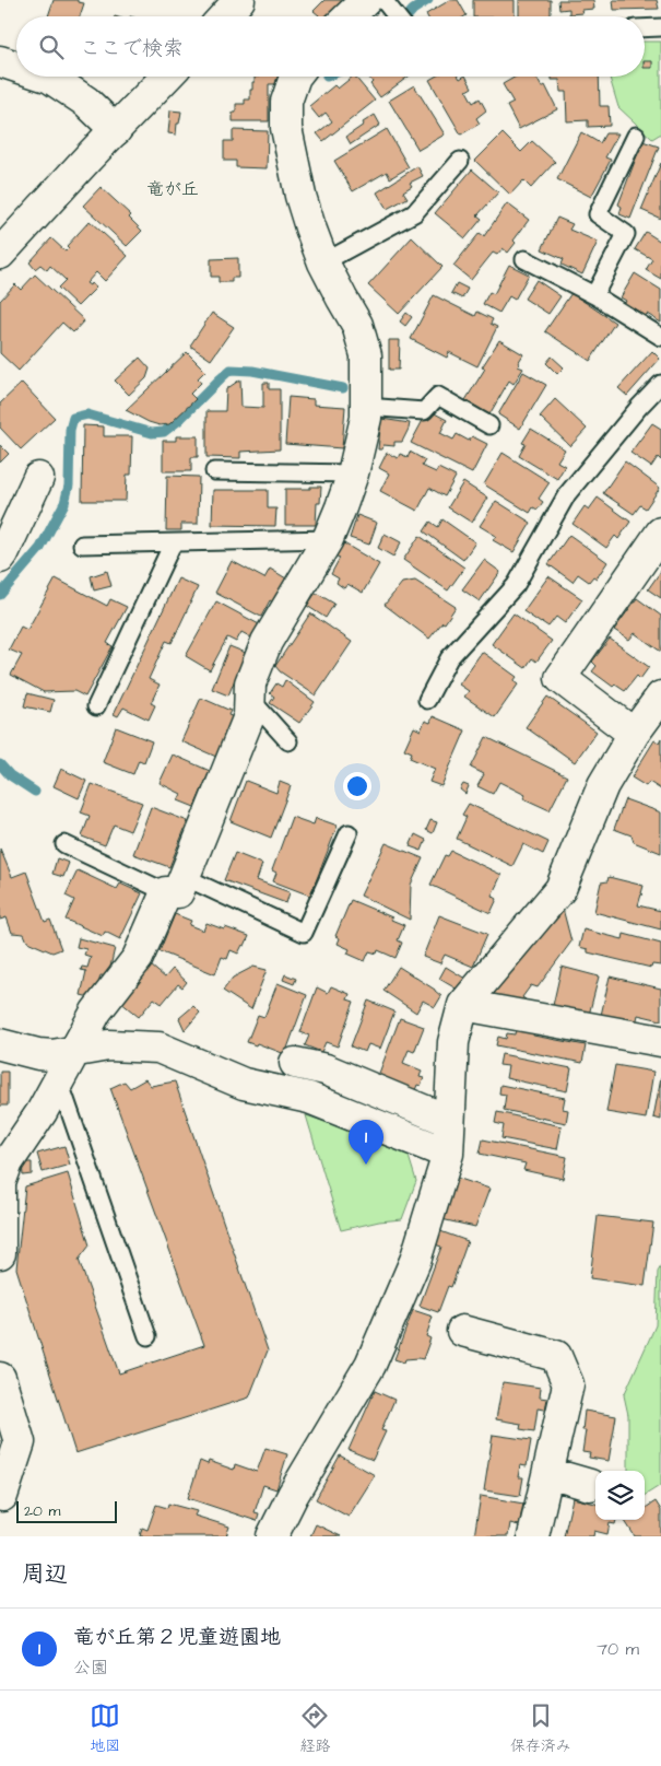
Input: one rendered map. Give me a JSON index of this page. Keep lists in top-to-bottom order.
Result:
{
  "districts": ["竜が丘"],
  "scale_bar": "20 m",
  "page": {
    "search": "ここで検索",
    "pins": "1",
    "scale": "20 m",
    "heading": "周辺",
    "list": [
      {
        "mark": "1",
        "name": "竜が丘第２児童遊園地",
        "note": "公園",
        "value": "70 m"
      }
    ],
    "nav": ["地図", "経路", "保存済み"]
  }
}
